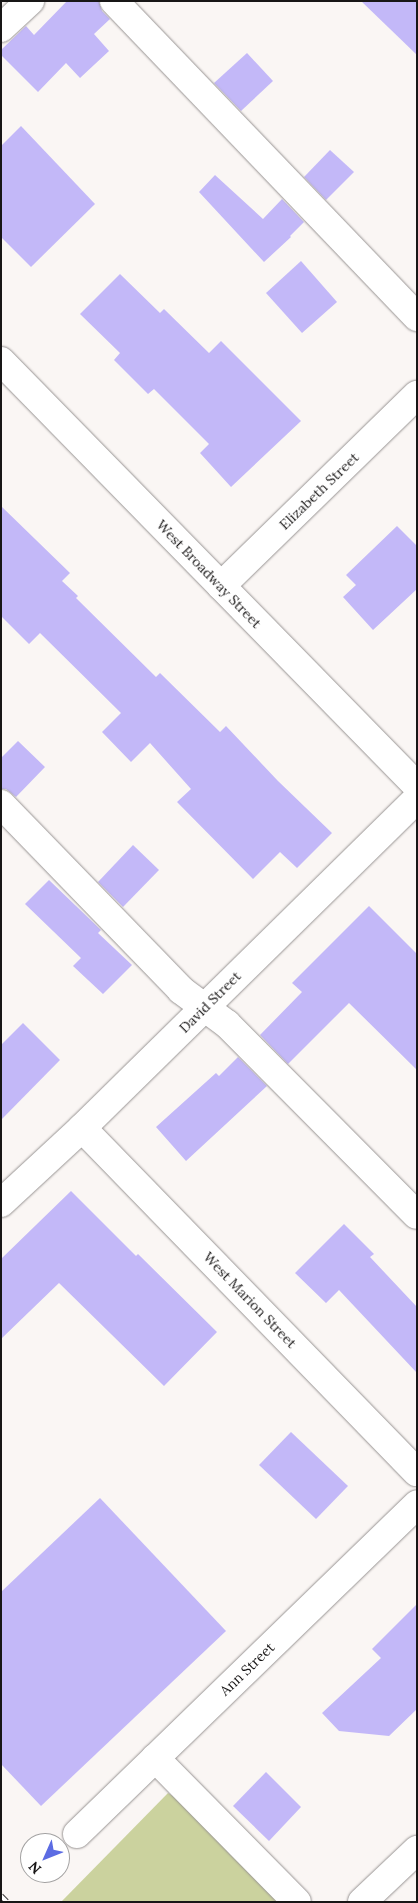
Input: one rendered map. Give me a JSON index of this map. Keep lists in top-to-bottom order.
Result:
{
  "streets": {
    "street": [
      "Elizabeth Street",
      "West Broadway Street",
      "David Street",
      "West Marion Street",
      "Ann Street"
    ]
  },
  "crossings": [
    ["Elizabeth Street", "West Broadway Street"],
    ["David Street", "West Marion Street"]
  ],
  "north": "bottom left"
}
